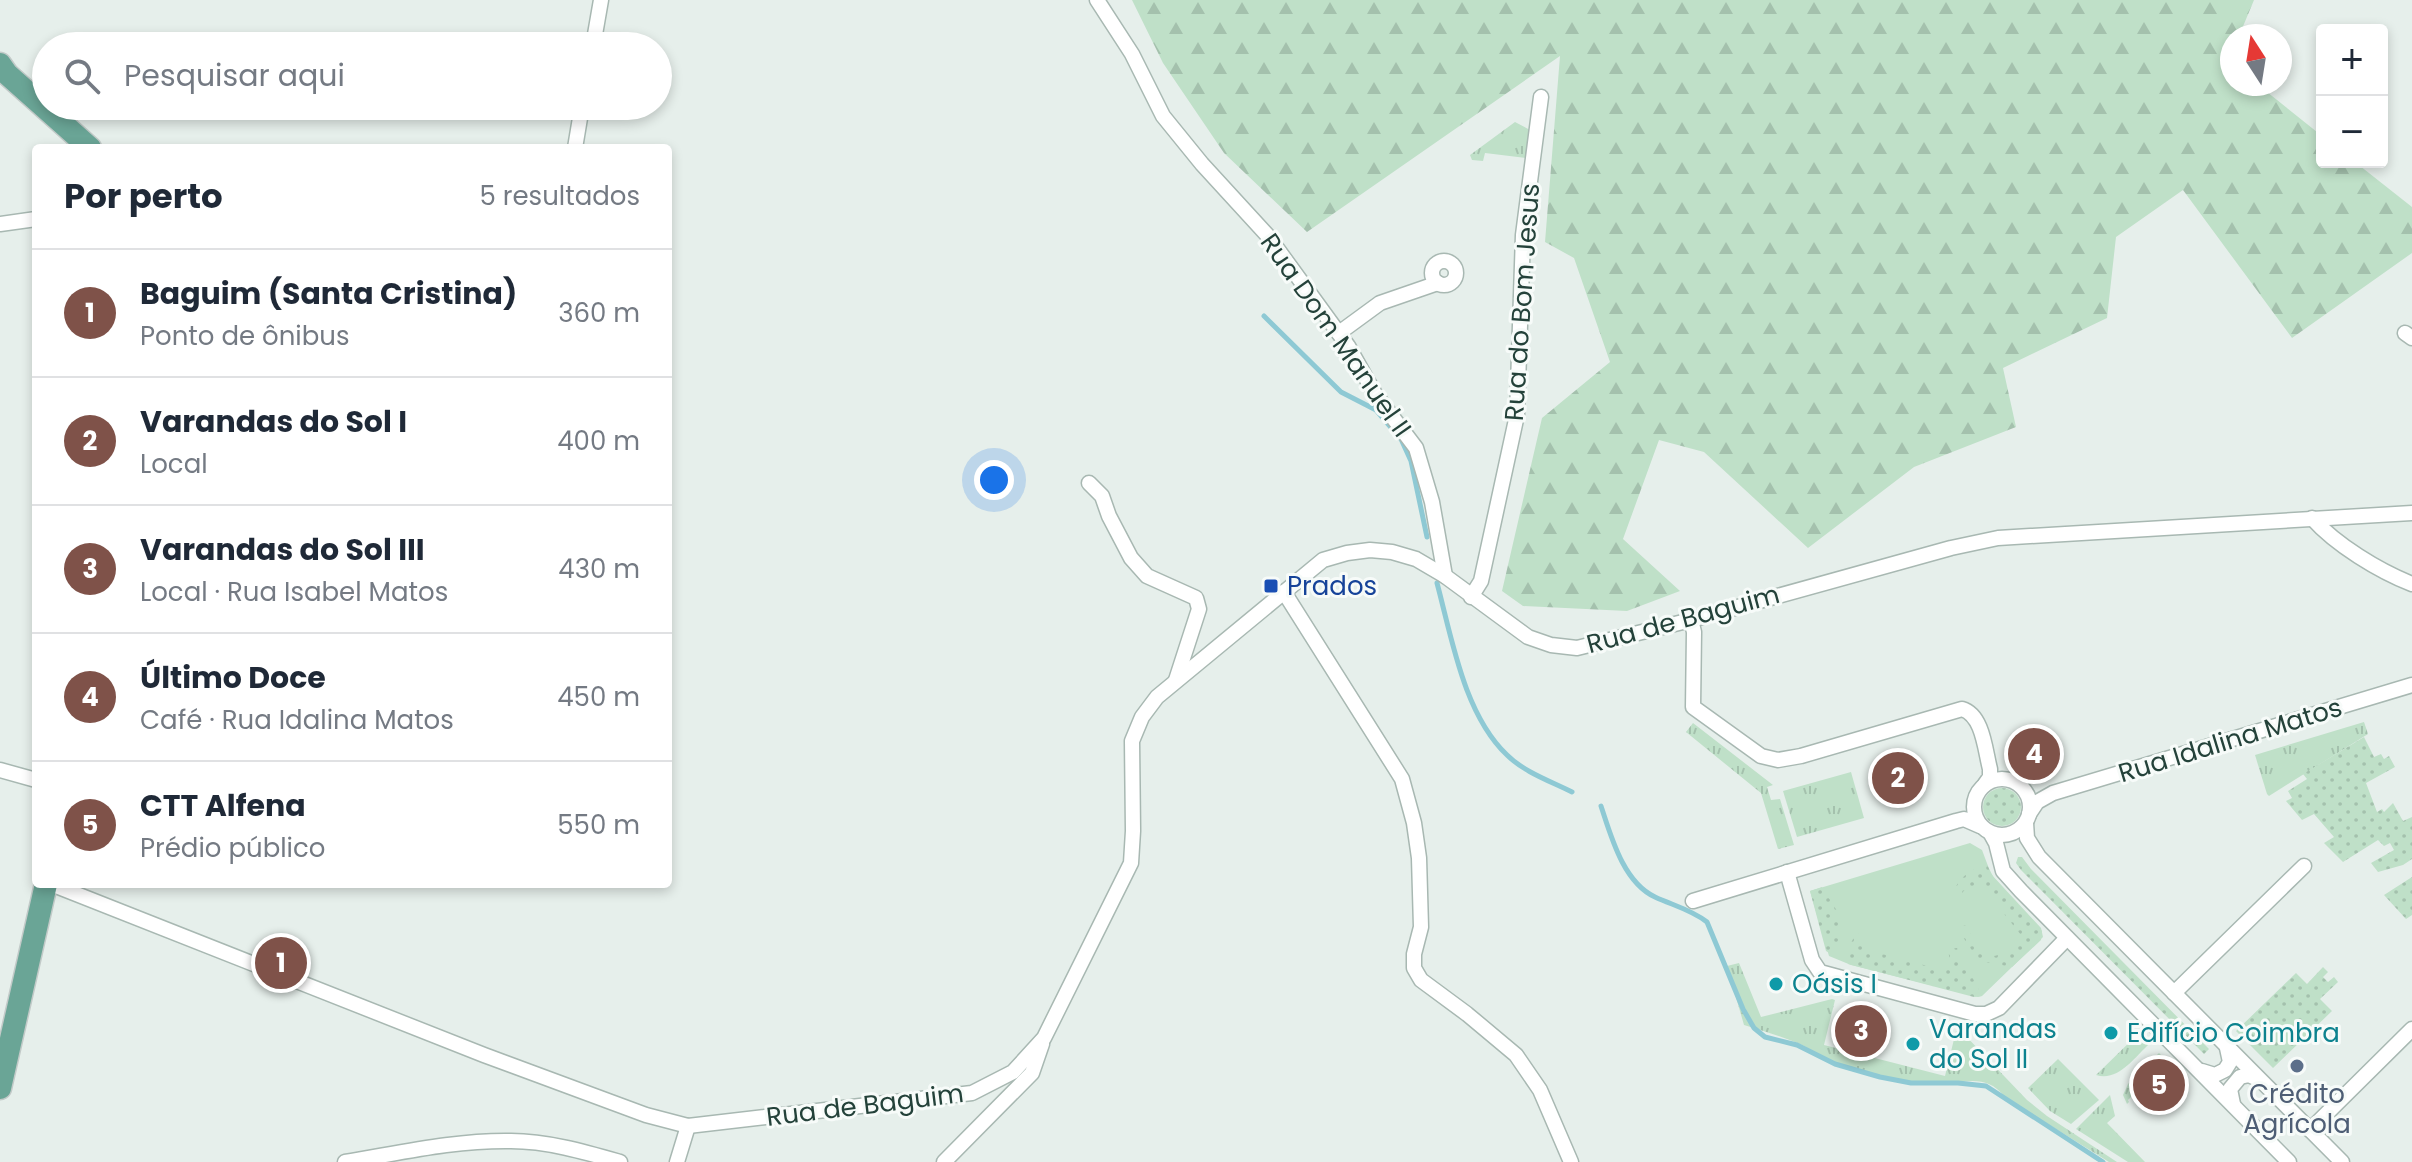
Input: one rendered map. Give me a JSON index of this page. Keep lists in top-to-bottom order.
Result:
{
  "streets": {
    "street": [
      "Rua do Bom Jesus",
      "Rua Dom Manuel II",
      "Rua de Baguim",
      "Rua Idalina Matos"
    ]
  },
  "crossings": [
    ["Rua do Bom Jesus", "Rua de Baguim"],
    ["Rua Dom Manuel II", "Rua de Baguim"]
  ],
  "places": {
    "transit": ["Prados"],
    "other": [
      "Oásis I",
      "Edifício Coimbra",
      "Varandas do Sol II",
      "Crédito Agrícola"
    ]
  },
  "north": "top",
  "page": {
    "map_buttons": ["+", "−"],
    "search": "Pesquisar aqui",
    "heading": ["Por perto", "5 resultados"],
    "list": [
      {
        "mark": "1",
        "name": "Baguim (Santa Cristina)",
        "note": "Ponto de ônibus",
        "value": "360 m"
      },
      {
        "mark": "2",
        "name": "Varandas do Sol I",
        "note": "Local",
        "value": "400 m"
      },
      {
        "mark": "3",
        "name": "Varandas do Sol III",
        "note": "Local · Rua Isabel Matos",
        "value": "430 m"
      },
      {
        "mark": "4",
        "name": "Último Doce",
        "note": "Café · Rua Idalina Matos",
        "value": "450 m"
      },
      {
        "mark": "5",
        "name": "CTT Alfena",
        "note": "Prédio público",
        "value": "550 m"
      }
    ],
    "pins": [
      "4",
      "2",
      "1",
      "3",
      "5"
    ]
  }
}
